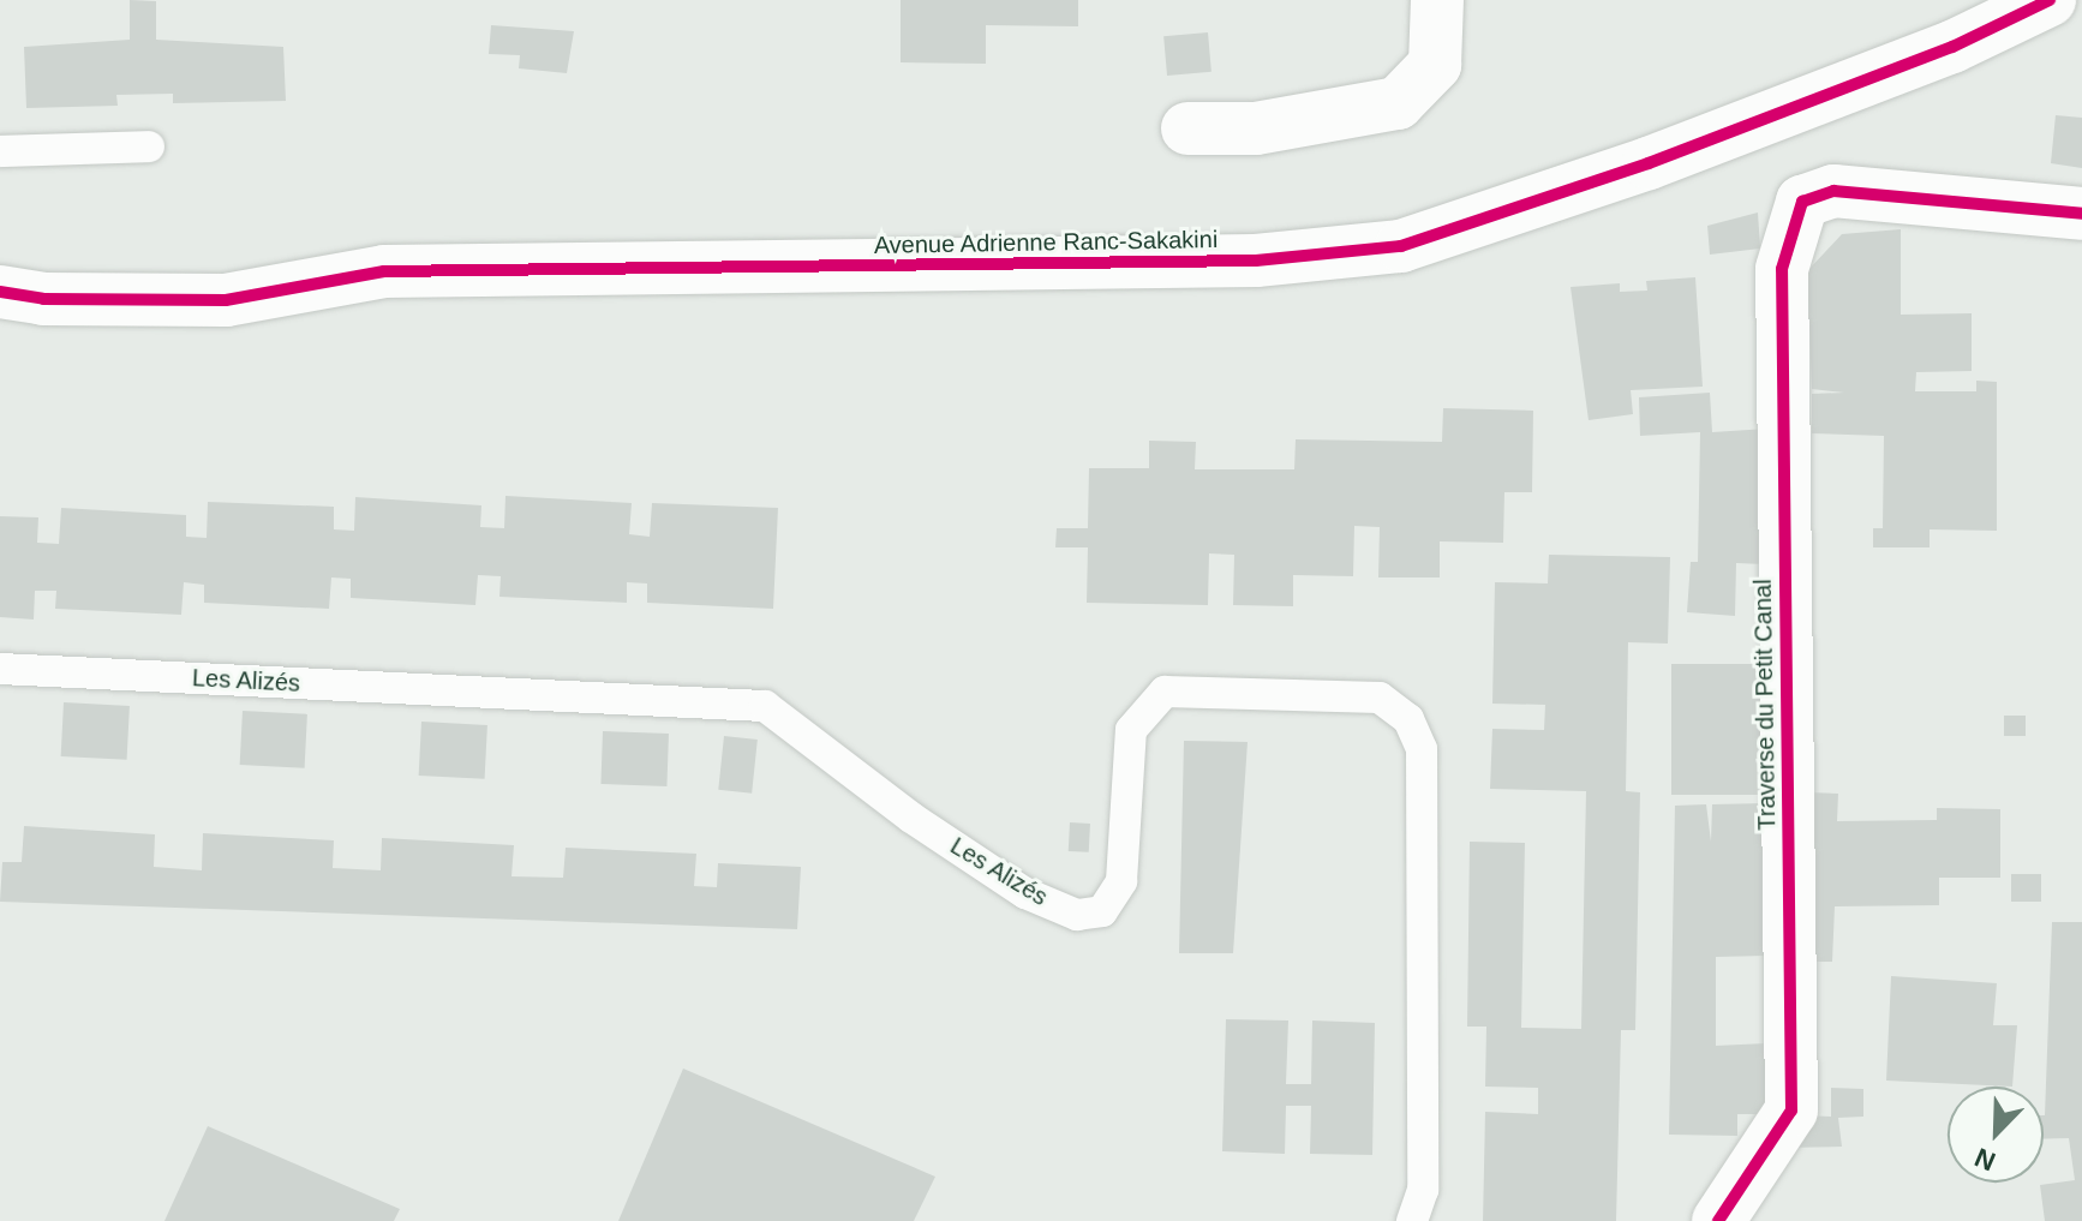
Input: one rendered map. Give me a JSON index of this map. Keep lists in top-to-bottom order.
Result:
{
  "streets": {
    "street": ["Avenue Adrienne Ranc-Sakakini", "Traverse du Petit Canal"],
    "lane": ["Les Alizés"]
  },
  "north": "bottom left"
}
